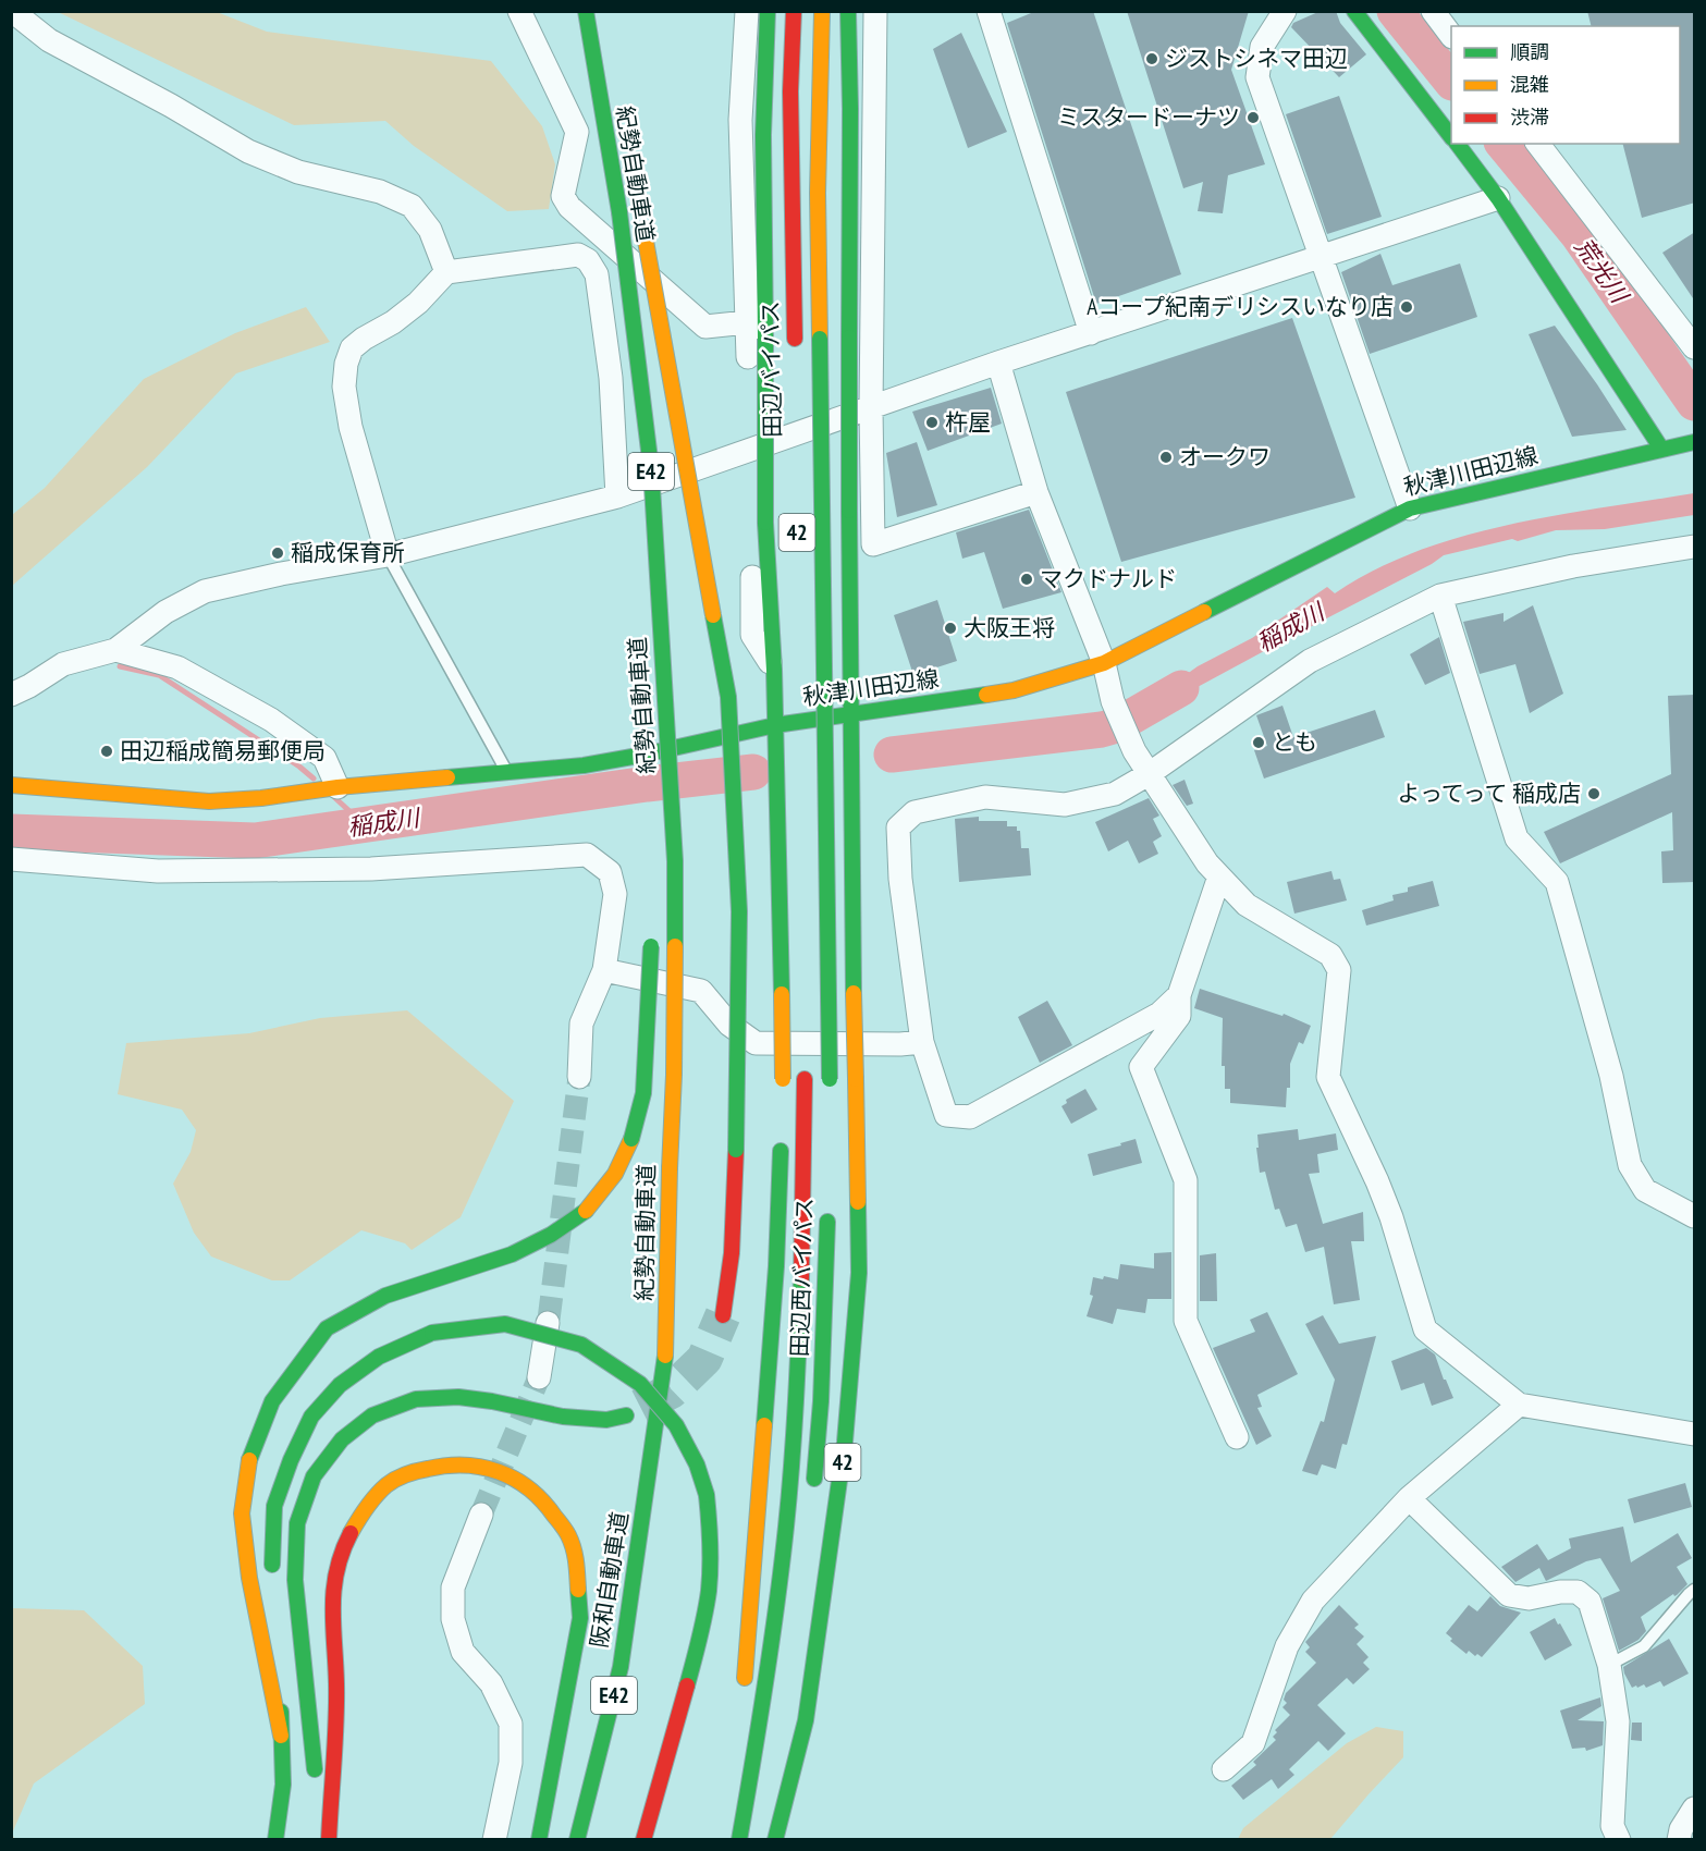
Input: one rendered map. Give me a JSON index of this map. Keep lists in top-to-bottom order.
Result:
{
  "streets": {
    "main road": [
      "紀勢自動車道",
      "田辺バイパス",
      "E42",
      "秋津川田辺線",
      "42",
      "田辺西バイパス",
      "阪和自動車道"
    ]
  },
  "crossings": [
    ["紀勢自動車道", "阪和自動車道"],
    ["秋津川田辺線", "42"]
  ],
  "water": ["荒光川", "稲成川"],
  "places": [
    "ジストシネマ田辺",
    "ミスタードーナツ",
    "Aコープ紀南デリシスいなり店",
    "杵屋",
    "オークワ",
    "稲成保育所",
    "マクドナルド",
    "大阪王将",
    "とも",
    "田辺稲成簡易郵便局",
    "よってって 稲成店"
  ],
  "legend": ["順調", "混雑", "渋滞"]
}
